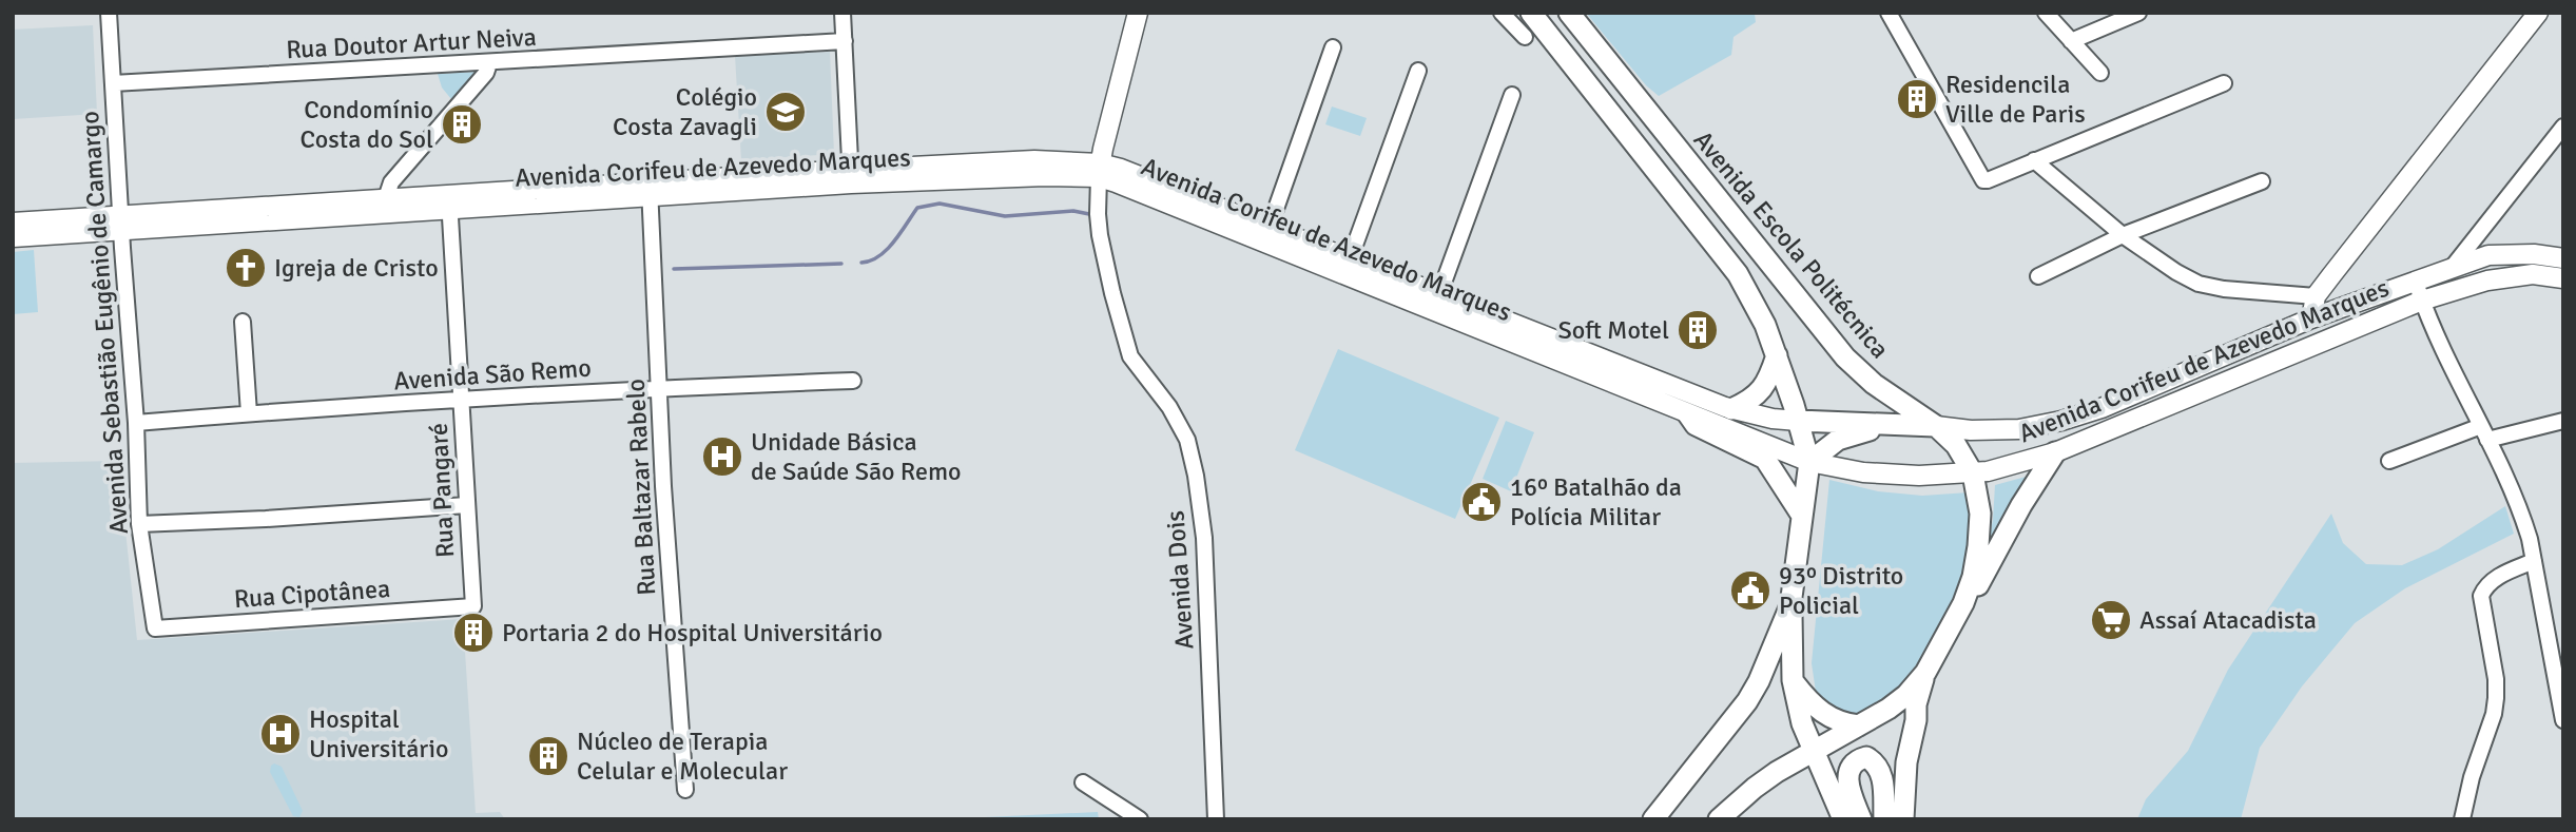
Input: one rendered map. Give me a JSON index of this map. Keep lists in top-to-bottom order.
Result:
{
  "streets": {
    "highway": ["Avenida Corifeu de Azevedo Marques", "Avenida Escola Politécnica"],
    "street": [
      "Rua Doutor Artur Neiva",
      "Avenida Sebastião Eugênio de Camargo",
      "Avenida São Remo",
      "Rua Baltazar Rabelo",
      "Rua Pangaré",
      "Avenida Dois",
      "Rua Cipotânea"
    ]
  },
  "crossings": [
    ["Rua Doutor Artur Neiva", "Avenida Sebastião Eugênio de Camargo"],
    ["Avenida Corifeu de Azevedo Marques", "Avenida Escola Politécnica"],
    ["Avenida Corifeu de Azevedo Marques", "Avenida Sebastião Eugênio de Camargo"],
    ["Avenida Corifeu de Azevedo Marques", "Rua Baltazar Rabelo"],
    ["Avenida Corifeu de Azevedo Marques", "Rua Pangaré"],
    ["Avenida Corifeu de Azevedo Marques", "Avenida Dois"],
    ["Avenida Sebastião Eugênio de Camargo", "Avenida São Remo"],
    ["Avenida Sebastião Eugênio de Camargo", "Rua Cipotânea"],
    ["Avenida São Remo", "Rua Baltazar Rabelo"],
    ["Avenida São Remo", "Rua Pangaré"],
    ["Rua Pangaré", "Rua Cipotânea"]
  ],
  "places": {
    "building": [
      "Residencila Ville de Paris",
      "Condomínio Costa do Sol",
      "Soft Motel",
      "Portaria 2 do Hospital Universitário",
      "Núcleo de Terapia Celular e Molecular"
    ],
    "school or university": ["Colégio Costa Zavagli"],
    "church": ["Igreja de Cristo"],
    "hospital": ["Unidade Básica de Saúde São Remo", "Hospital Universitário"],
    "public building": ["16º Batalhão da Polícia Militar", "93º Distrito Policial"],
    "supermarket": ["Assaí Atacadista"]
  }
}
